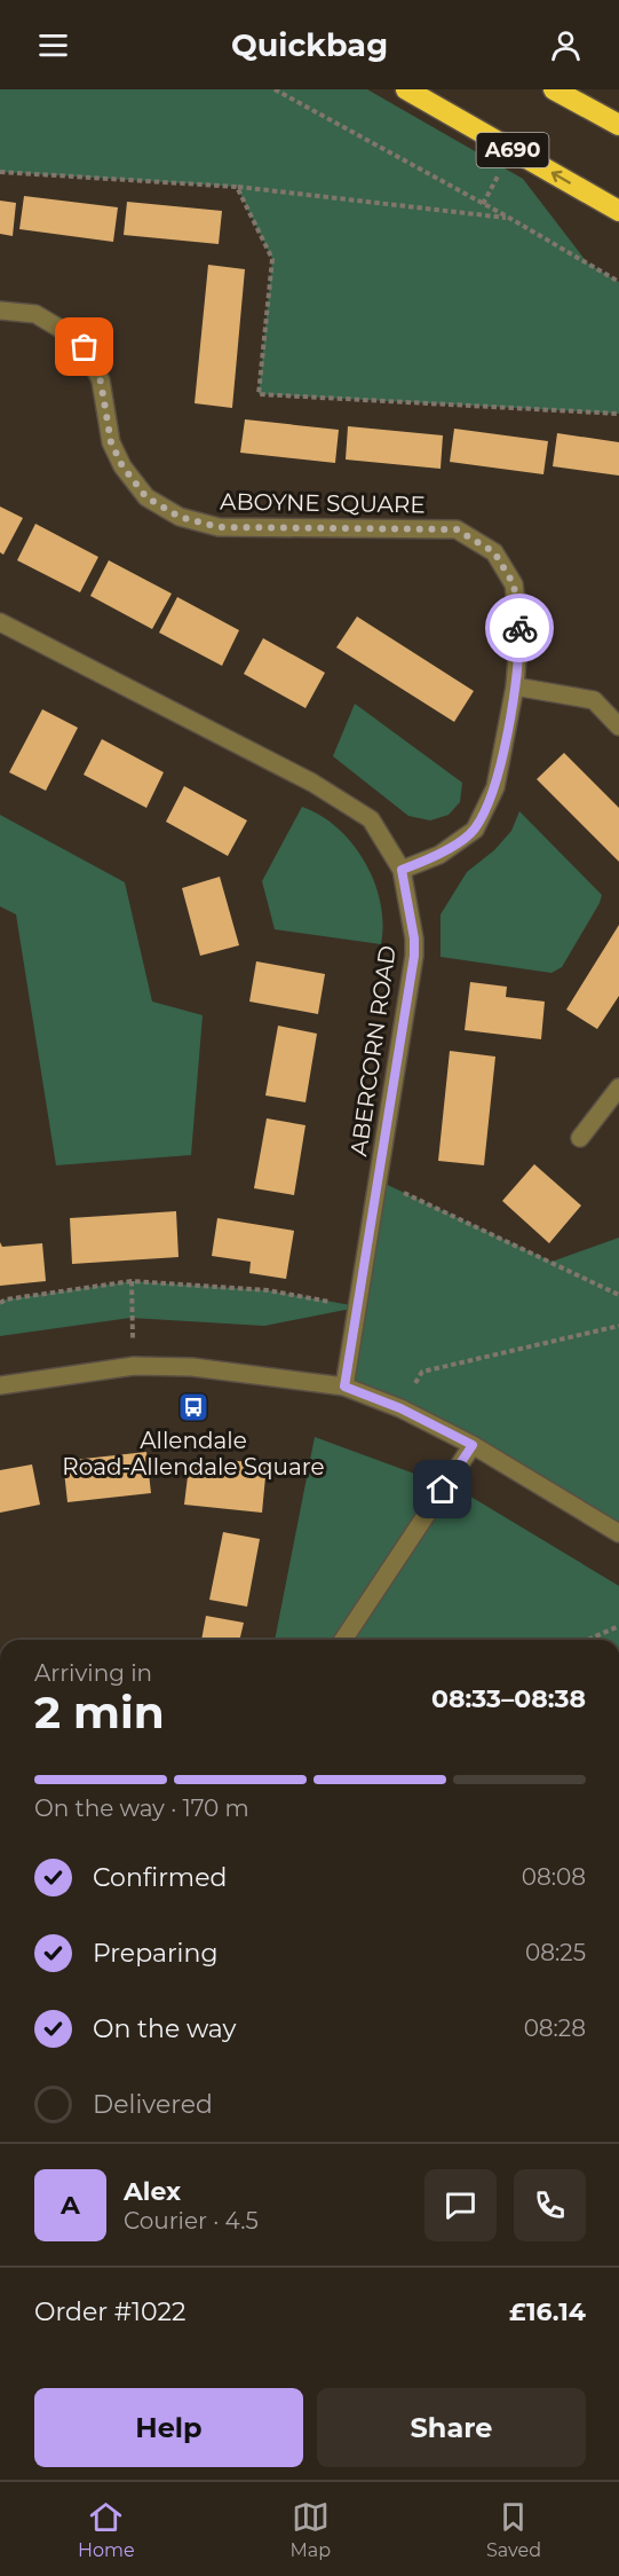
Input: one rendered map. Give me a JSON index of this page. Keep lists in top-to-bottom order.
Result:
{
  "streets": {
    "highway": ["A690"],
    "street": ["ABOYNE SQUARE", "ABERCORN ROAD"]
  },
  "crossings": [
    ["ABOYNE SQUARE", "ABERCORN ROAD"]
  ],
  "places": {
    "bus stop": ["Allendale Road-Allendale Square"]
  },
  "page": {
    "header": "Quickbag",
    "heading": ["2 min", "Arriving in", "08:33–08:38"],
    "panel": [
      "Alex",
      "Courier · 4.5",
      "Order #1022",
      "£16.14"
    ],
    "bar": "On the way · 170 m",
    "list": [
      ["Confirmed", "08:08"],
      ["Preparing", "08:25"],
      ["On the way", "08:28"],
      "Delivered"
    ],
    "round": "A",
    "buttons": ["Help", "Share"],
    "tabs": ["Home", "Map", "Saved"]
  }
}
